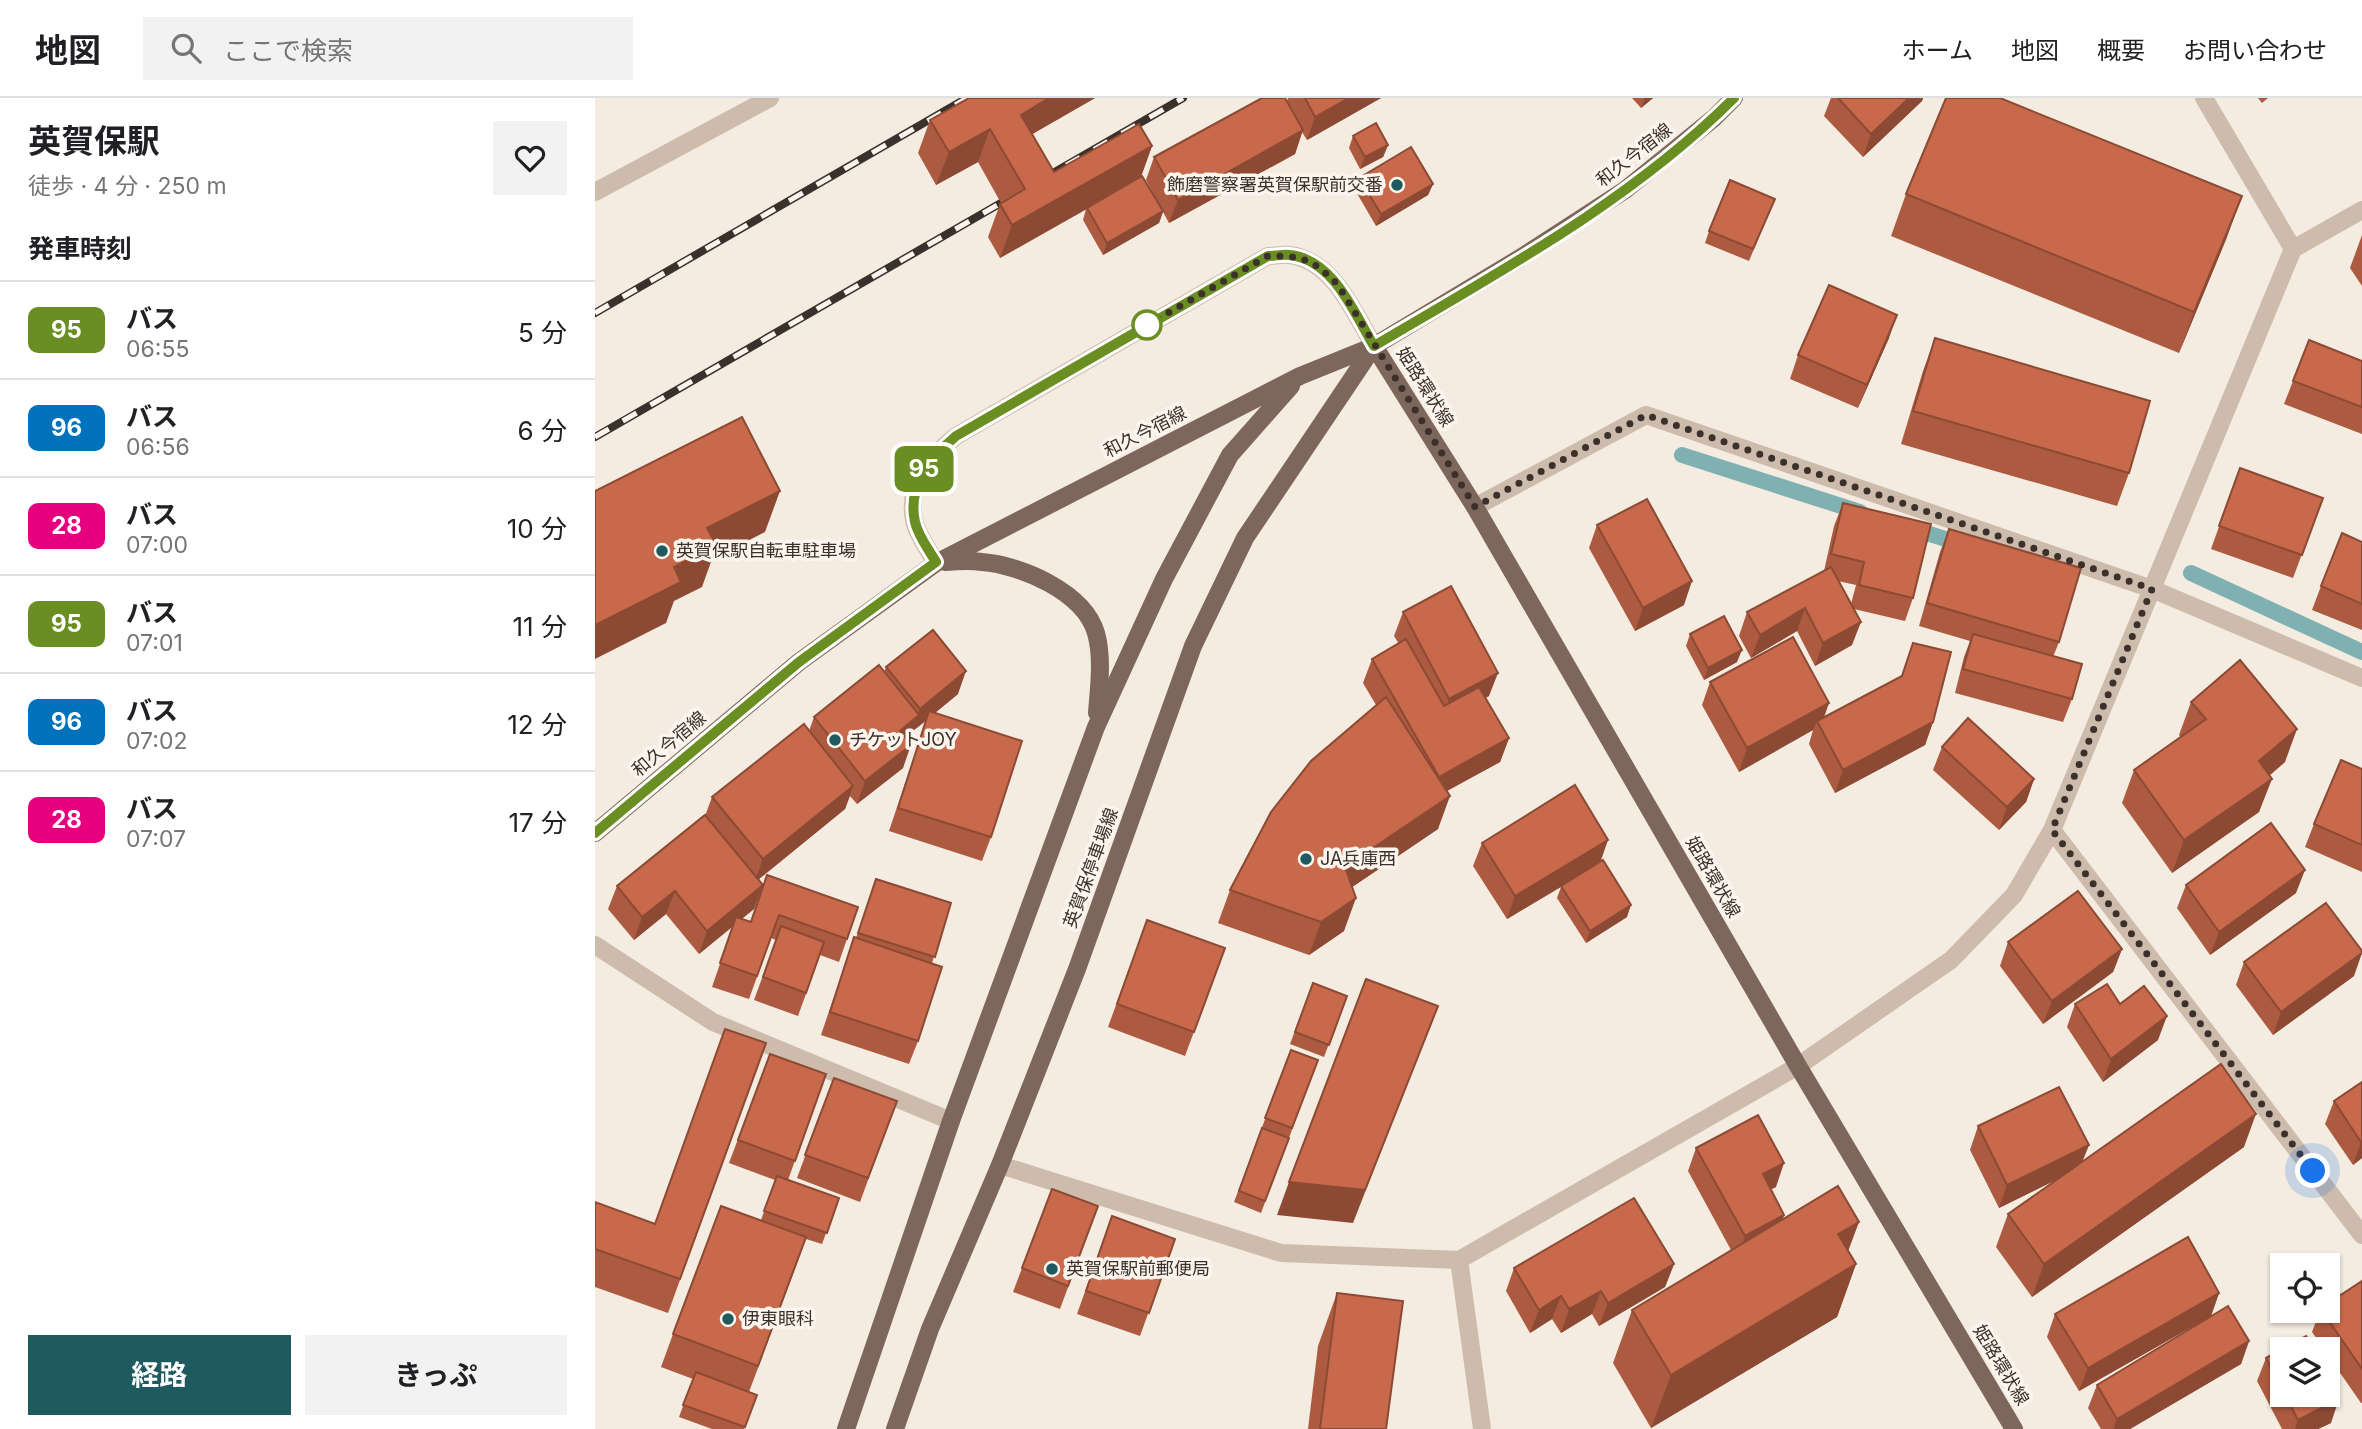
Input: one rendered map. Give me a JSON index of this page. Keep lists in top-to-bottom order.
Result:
{
  "streets": {
    "main road": ["和久今宿線", "姫路環状線", "英賀保停車場線"]
  },
  "crossings": [
    ["和久今宿線", "姫路環状線"],
    ["和久今宿線", "英賀保停車場線"],
    ["姫路環状線", "英賀保停車場線"]
  ],
  "places": [
    "飾磨警察署英賀保駅前交番",
    "英賀保駅自転車駐車場",
    "チケットJOY",
    "JA兵庫西",
    "英賀保駅前郵便局",
    "伊東眼科"
  ],
  "lines": ["bus line 95"],
  "page": {
    "header": "地図",
    "search": "ここで検索",
    "nav": [
      "ホーム",
      "地図",
      "概要",
      "お問い合わせ"
    ],
    "heading": [
      ["英賀保駅", "徒歩 · 4 分 · 250 m"],
      "発車時刻"
    ],
    "on_map": "95",
    "list": [
      {
        "mark": "95",
        "name": "バス",
        "note": "06:55",
        "value": "5 分"
      },
      {
        "mark": "96",
        "name": "バス",
        "note": "06:56",
        "value": "6 分"
      },
      {
        "mark": "28",
        "name": "バス",
        "note": "07:00",
        "value": "10 分"
      },
      {
        "mark": "95",
        "name": "バス",
        "note": "07:01",
        "value": "11 分"
      },
      {
        "mark": "96",
        "name": "バス",
        "note": "07:02",
        "value": "12 分"
      },
      {
        "mark": "28",
        "name": "バス",
        "note": "07:07",
        "value": "17 分"
      }
    ],
    "buttons": ["経路", "きっぷ"]
  }
}
